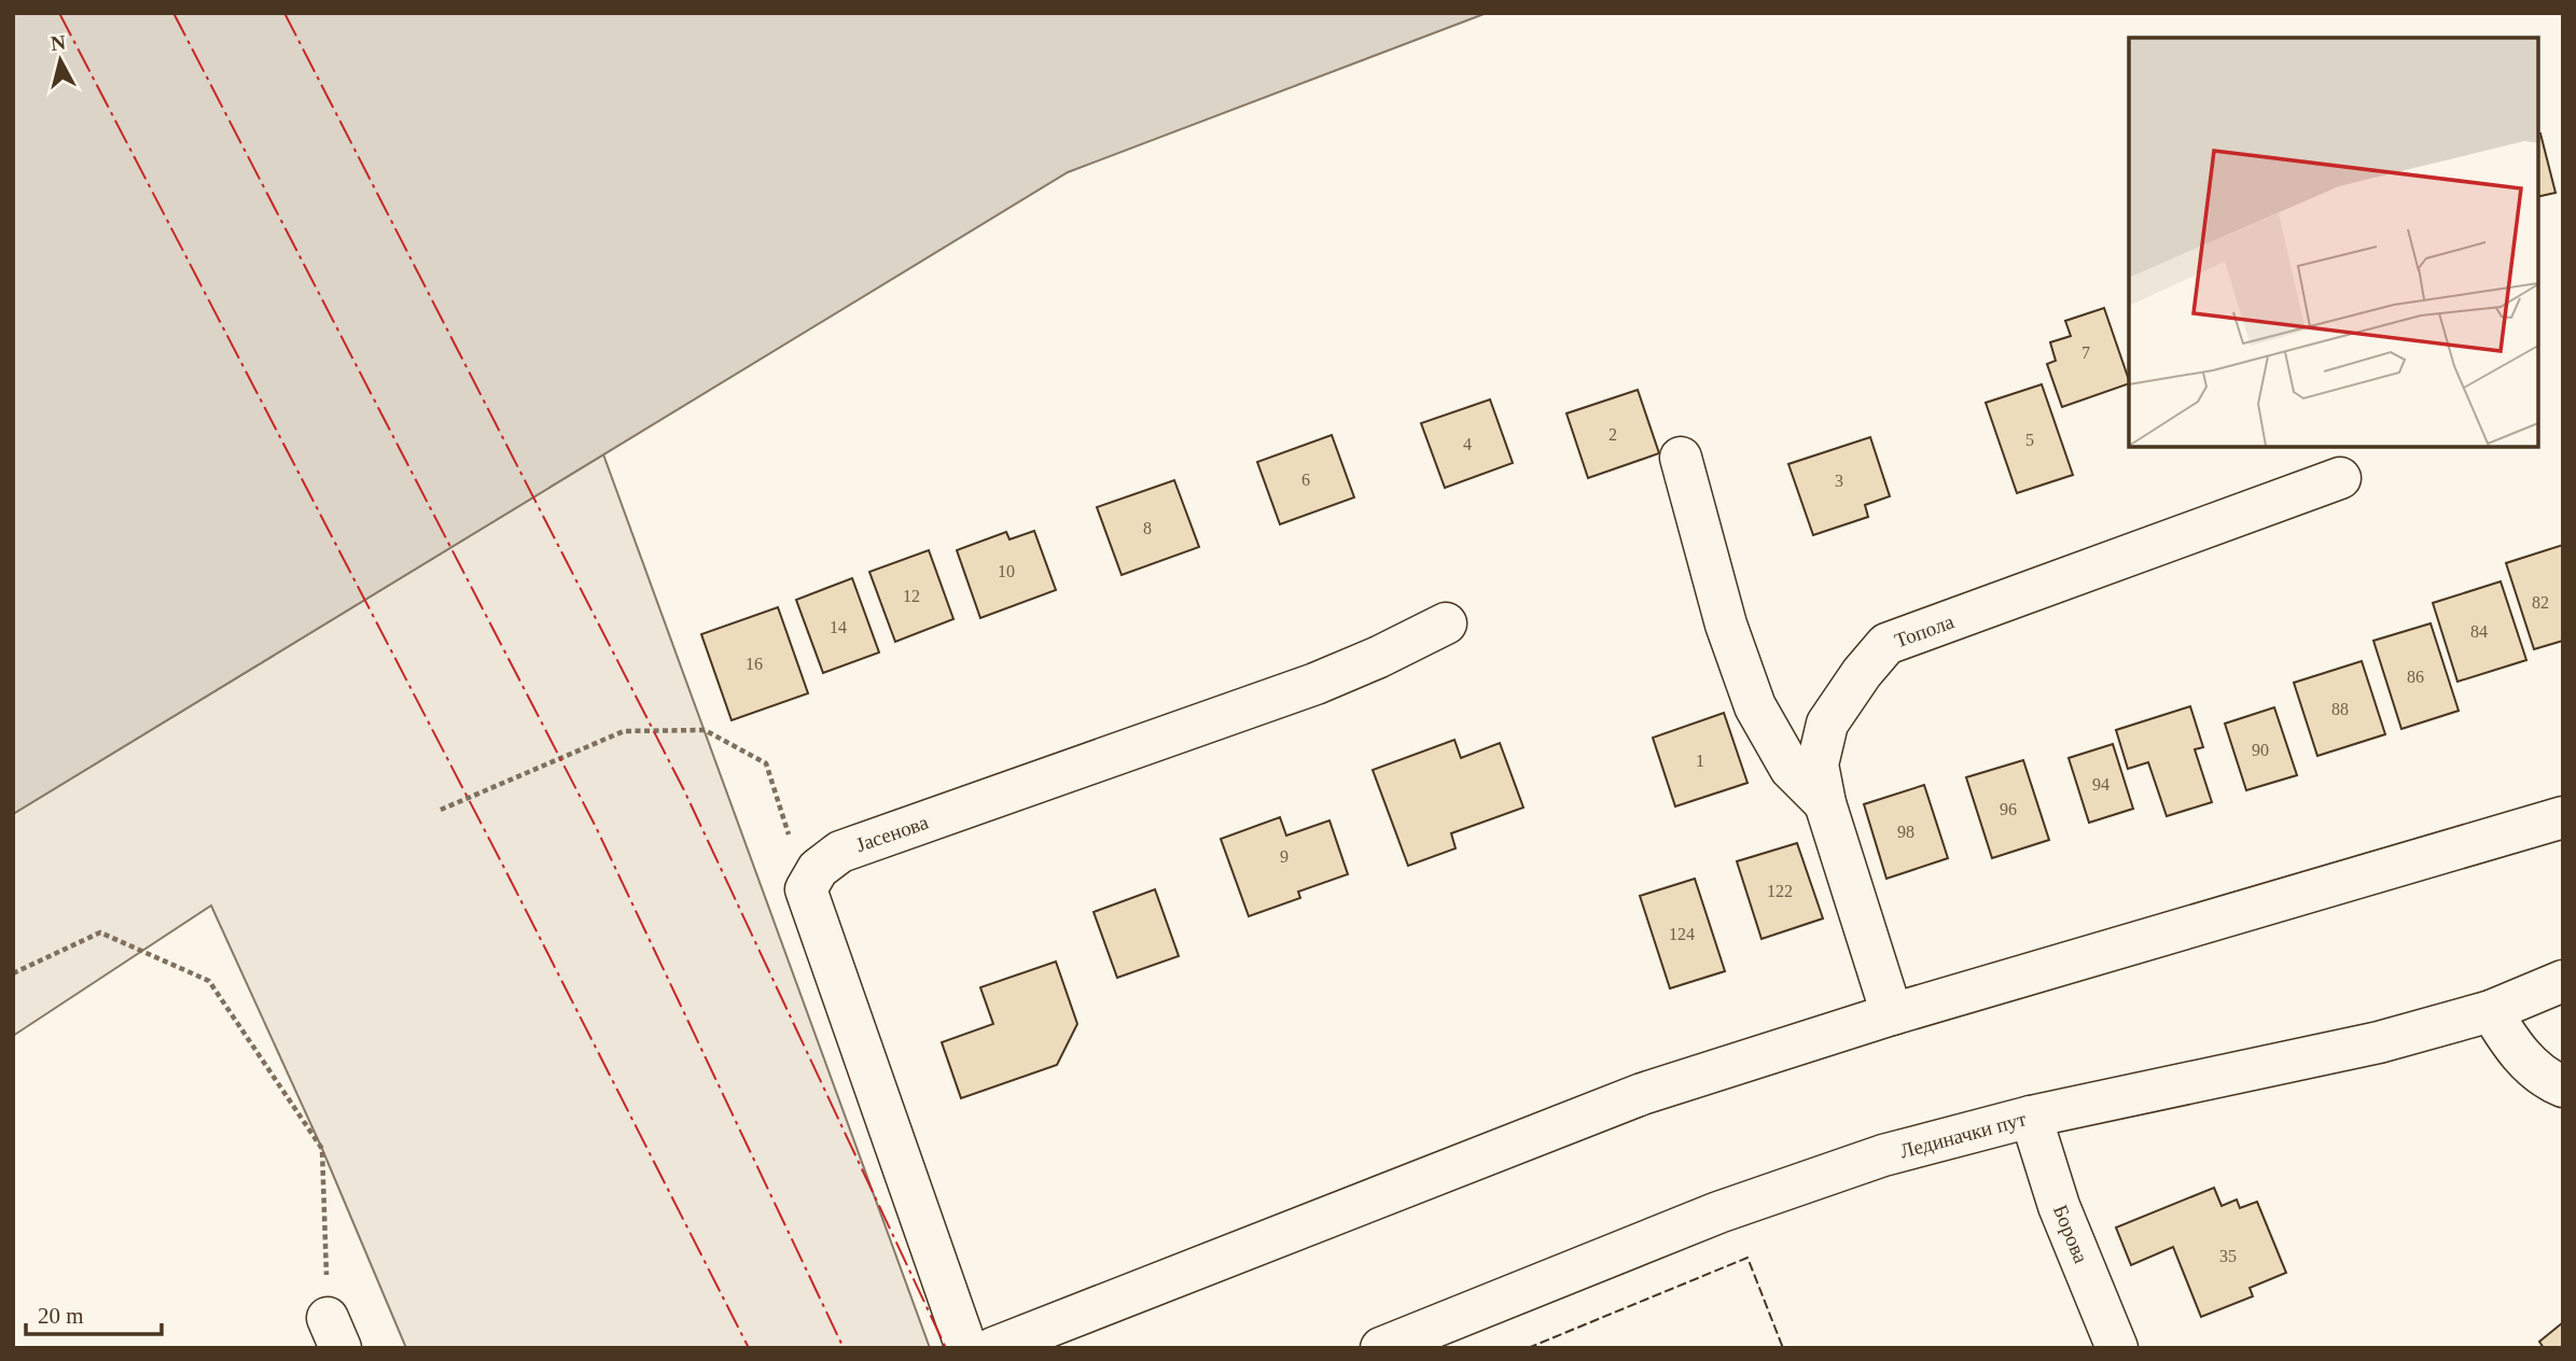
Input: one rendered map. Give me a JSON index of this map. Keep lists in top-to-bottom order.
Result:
{
  "streets": {
    "street": [
      "Топола",
      "Јасенова",
      "Лединачки пут",
      "Борова"
    ]
  },
  "crossings": [
    ["Лединачки пут", "Борова"]
  ],
  "house_numbers": [
    "7",
    "2",
    "5",
    "4",
    "6",
    "3",
    "8",
    "10",
    "12",
    "82",
    "14",
    "84",
    "16",
    "86",
    "88",
    "90",
    "1",
    "94",
    "96",
    "98",
    "9",
    "122",
    "124",
    "35"
  ],
  "scale_bar": "20 m",
  "north": "top"
}
